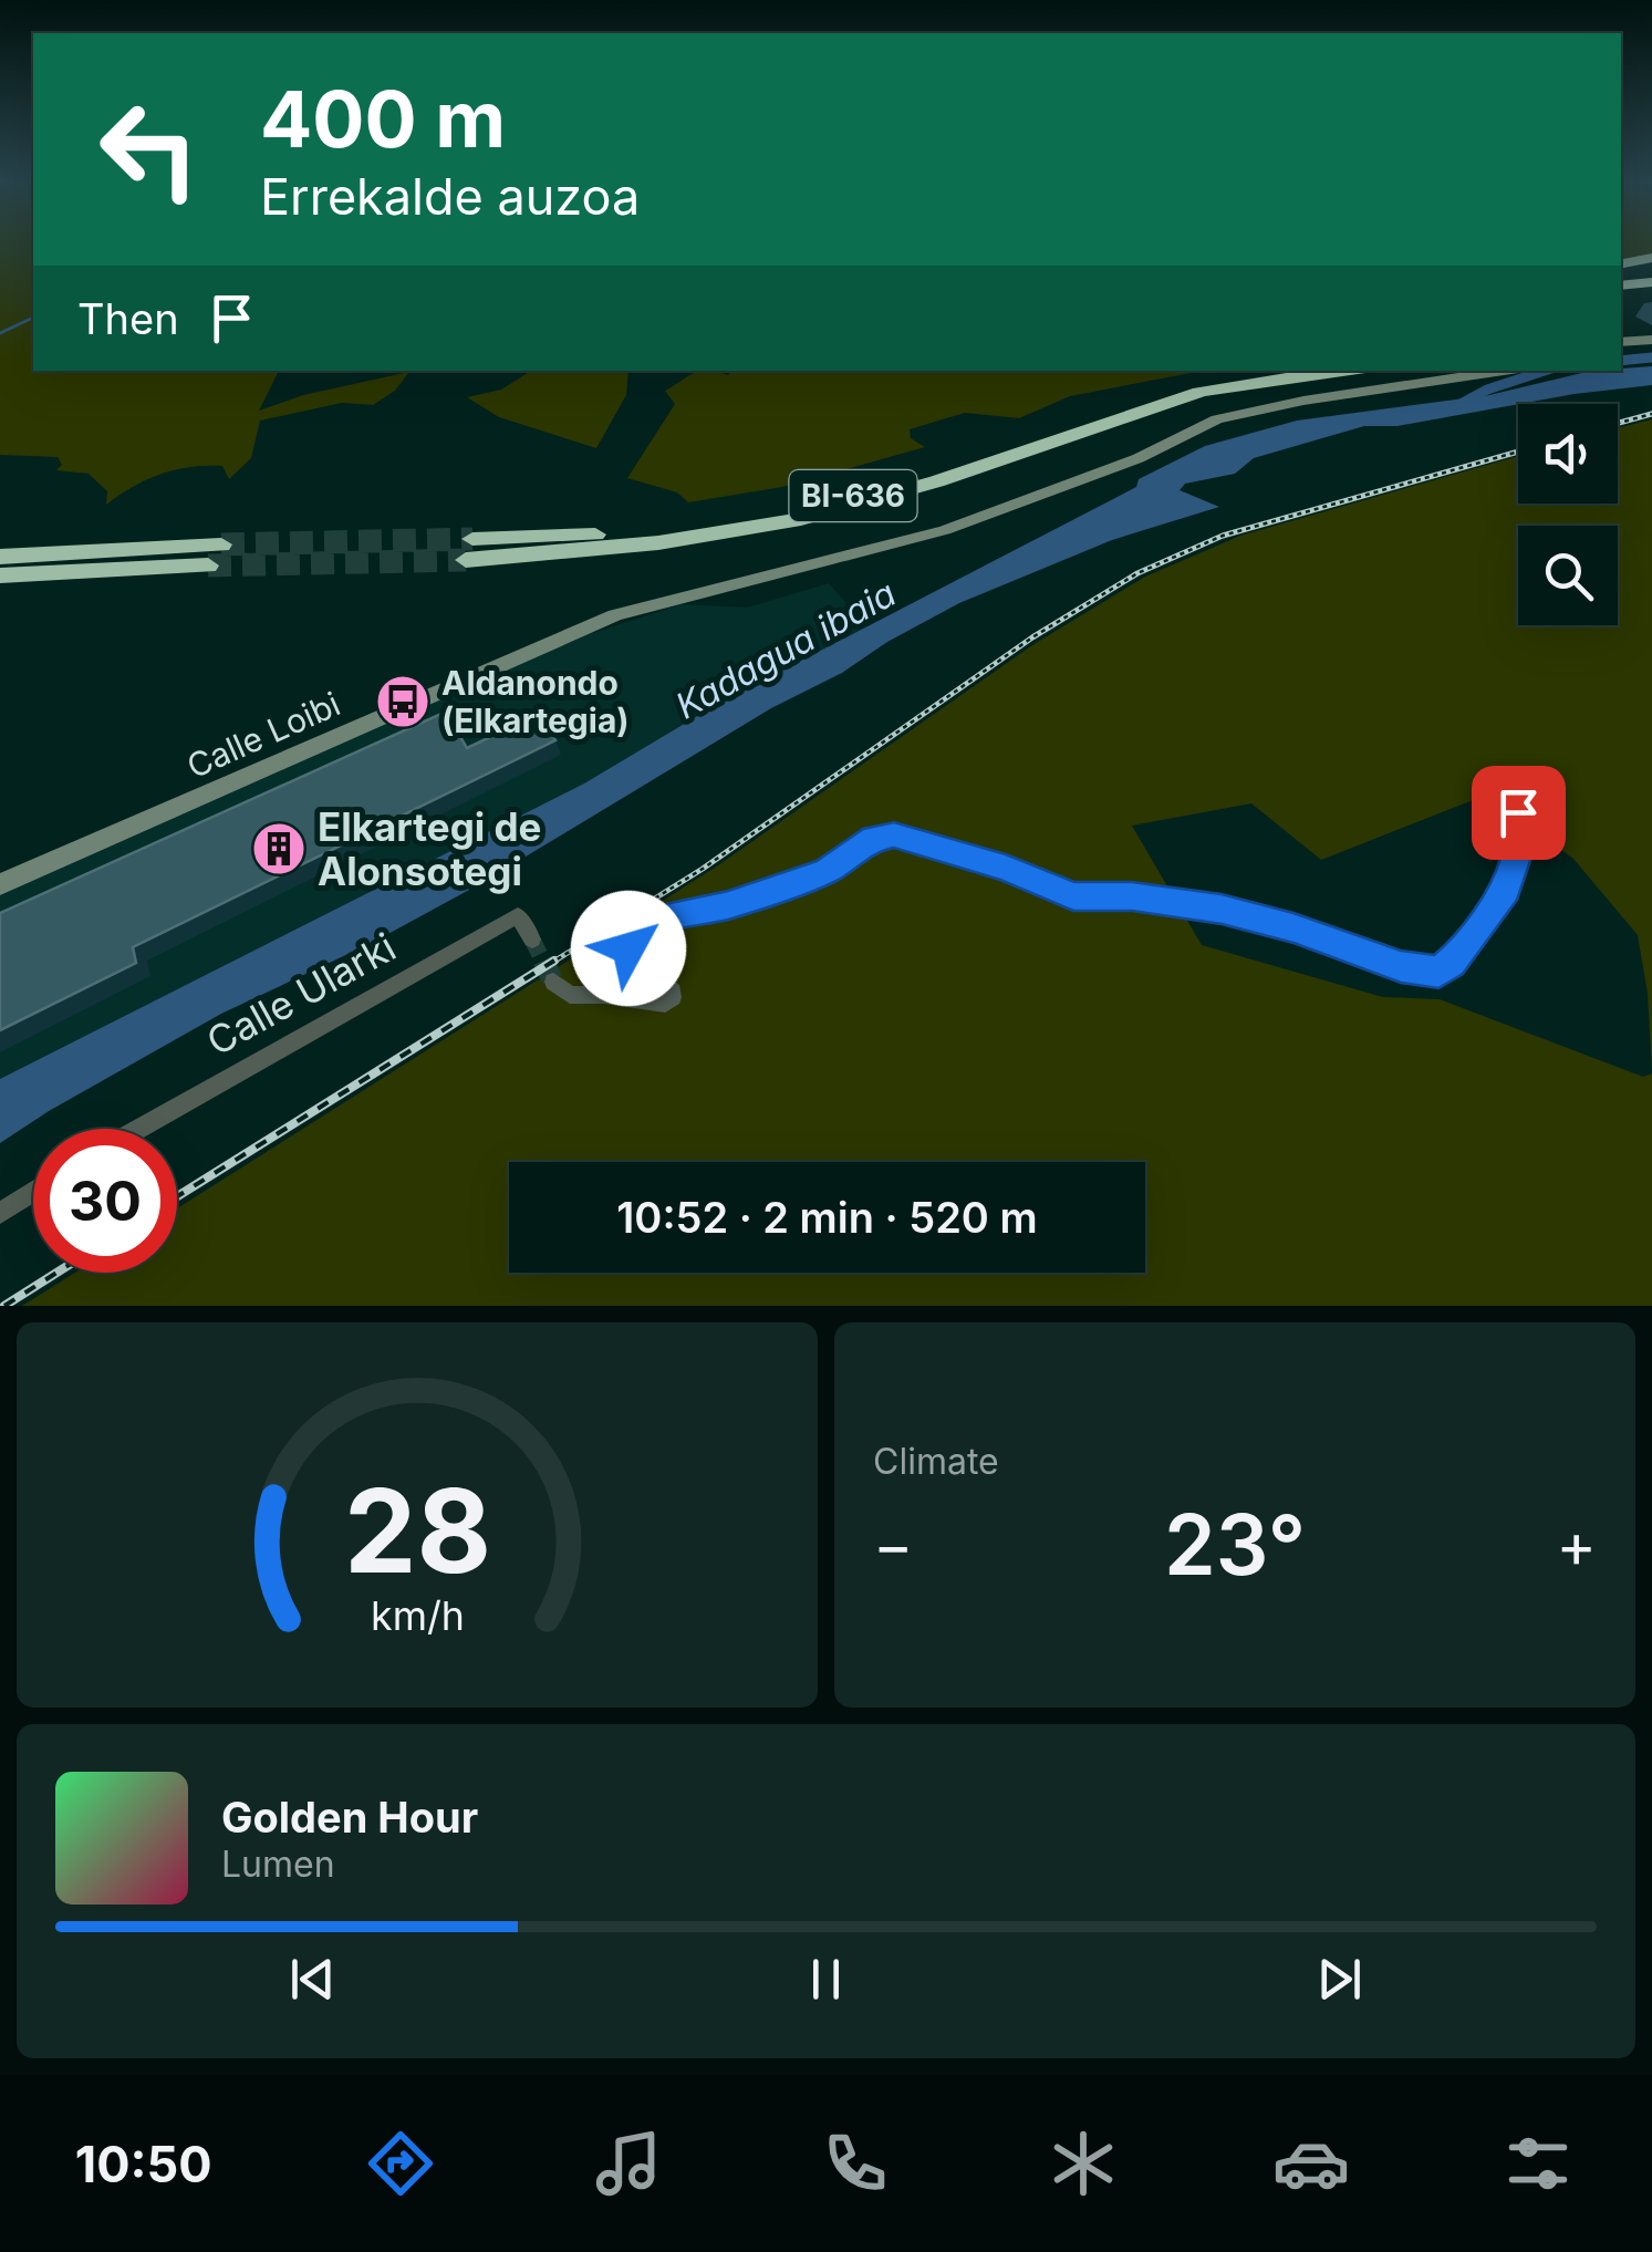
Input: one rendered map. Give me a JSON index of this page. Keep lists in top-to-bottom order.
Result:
{
  "streets": {
    "highway": ["BI-636"],
    "street": ["Calle Loibi", "Calle Ularki"]
  },
  "water": ["Kadagua ibaia"],
  "places": {
    "bus stop": ["Aldanondo (Elkartegia)"],
    "building": ["Elkartegi de Alonsotegi"]
  },
  "page": {
    "turn": ["400 m", "Errekalde auzoa"],
    "then": "Then",
    "limit": "30",
    "trip": "10:52 · 2 min · 520 m",
    "tile": "Climate",
    "heat": ["−", "23°", "+"],
    "song": ["Golden Hour", "Lumen"],
    "tabs": "10:50",
    "gauge": ["28", "km/h"]
  }
}
